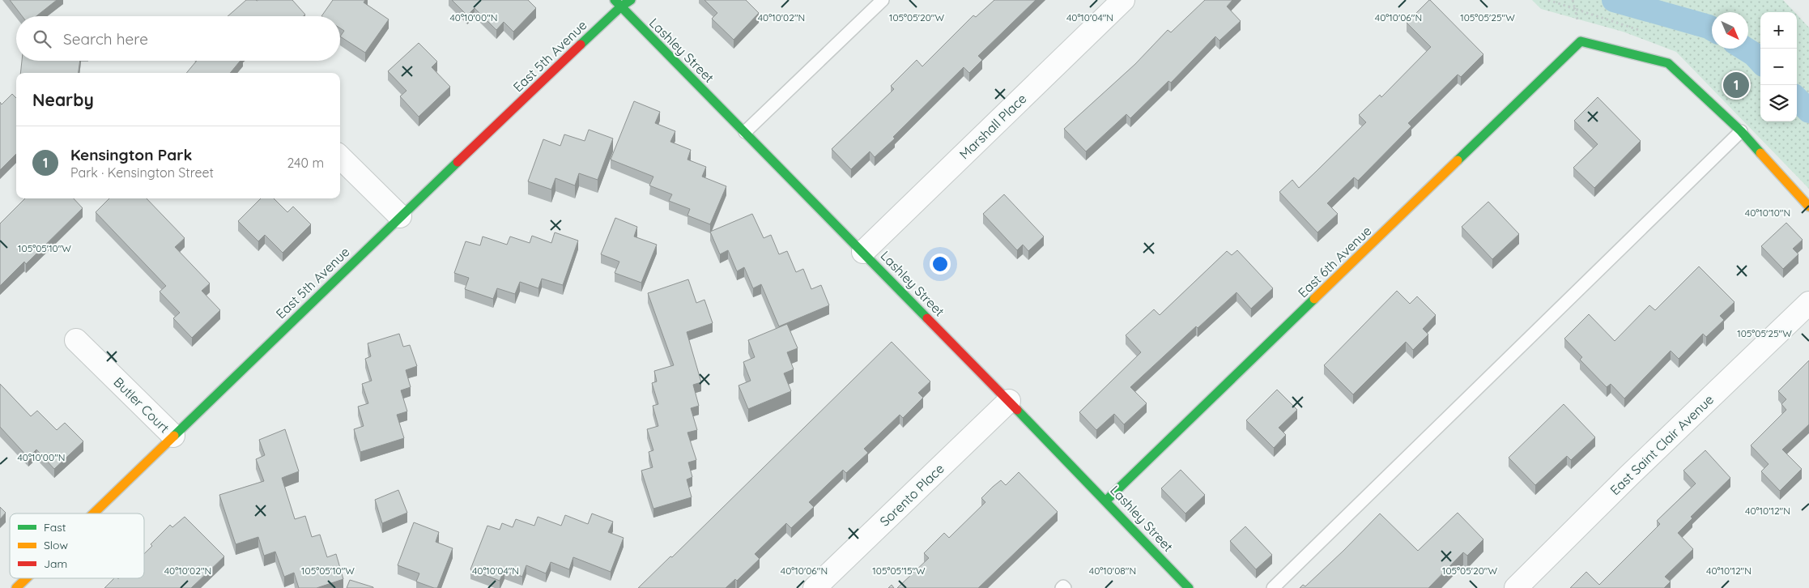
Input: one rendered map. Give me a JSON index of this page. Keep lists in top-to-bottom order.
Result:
{
  "streets": {
    "street": [
      "Lashley Street",
      "East 5th Avenue",
      "Marshall Place",
      "East 6th Avenue",
      "Butler Court",
      "East Saint Clair Avenue",
      "Sorento Place"
    ]
  },
  "crossings": [
    ["Lashley Street", "East 5th Avenue"],
    ["Lashley Street", "Marshall Place"],
    ["Lashley Street", "East 6th Avenue"],
    ["Lashley Street", "Sorento Place"],
    ["East 5th Avenue", "Butler Court"]
  ],
  "legend": ["Fast", "Slow", "Jam"],
  "north": "bottom right",
  "page": {
    "map_buttons": ["+", "−"],
    "search": "Search here",
    "pins": "1",
    "heading": "Nearby",
    "list": [
      {
        "mark": "1",
        "name": "Kensington Park",
        "note": "Park · Kensington Street",
        "value": "240 m"
      }
    ]
  },
  "coordinates": [
    "40°10'00\"N",
    "40°10'02\"N",
    "40°10'04\"N",
    "40°10'06\"N",
    "105°05'20\"W",
    "105°05'25\"W",
    "40°10'10\"N",
    "105°05'10\"W",
    "40°10'12\"N",
    "105°05'15\"W",
    "40°10'08\"N"
  ]
}
